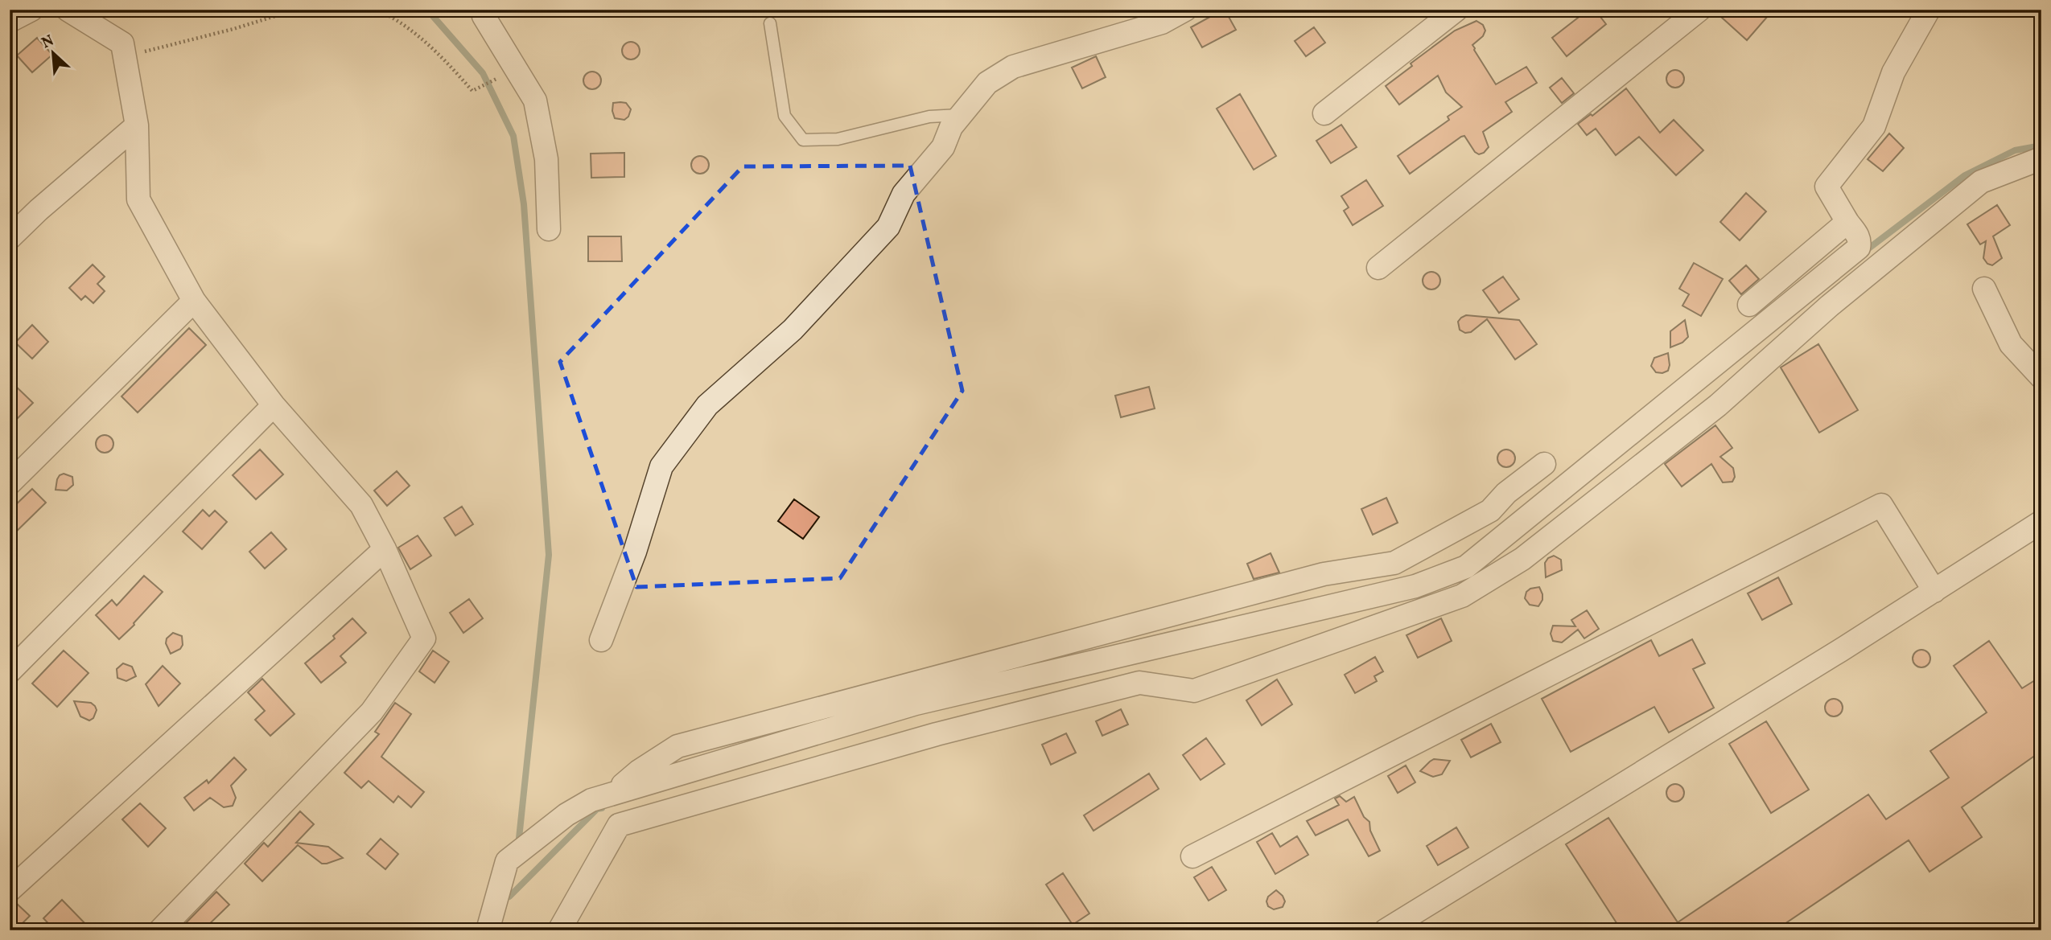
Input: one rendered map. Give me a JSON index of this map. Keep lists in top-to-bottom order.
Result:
{
  "north": "top left"
}
